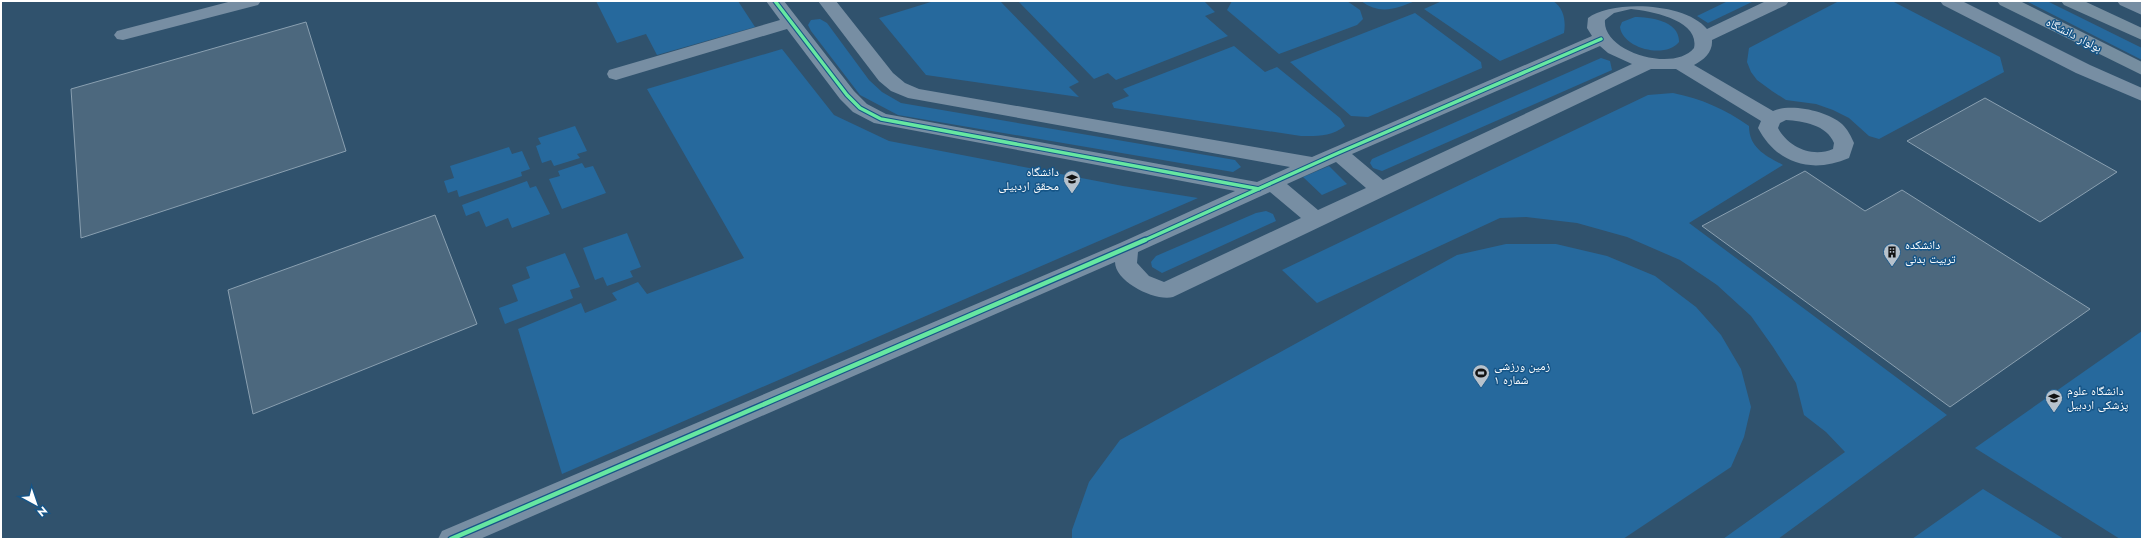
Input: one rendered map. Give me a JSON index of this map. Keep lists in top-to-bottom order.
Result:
{
  "streets": {
    "main road": ["بولوار دانشگاه"]
  },
  "places": {
    "school or university": ["دانشگاه محقق اردبیلی", "دانشگاه علوم پزشکی اردبیل"],
    "building": ["دانشکده تربیت بدنی"],
    "sports": ["زمین ورزشی شماره ۱"]
  },
  "north": "bottom right"
}
